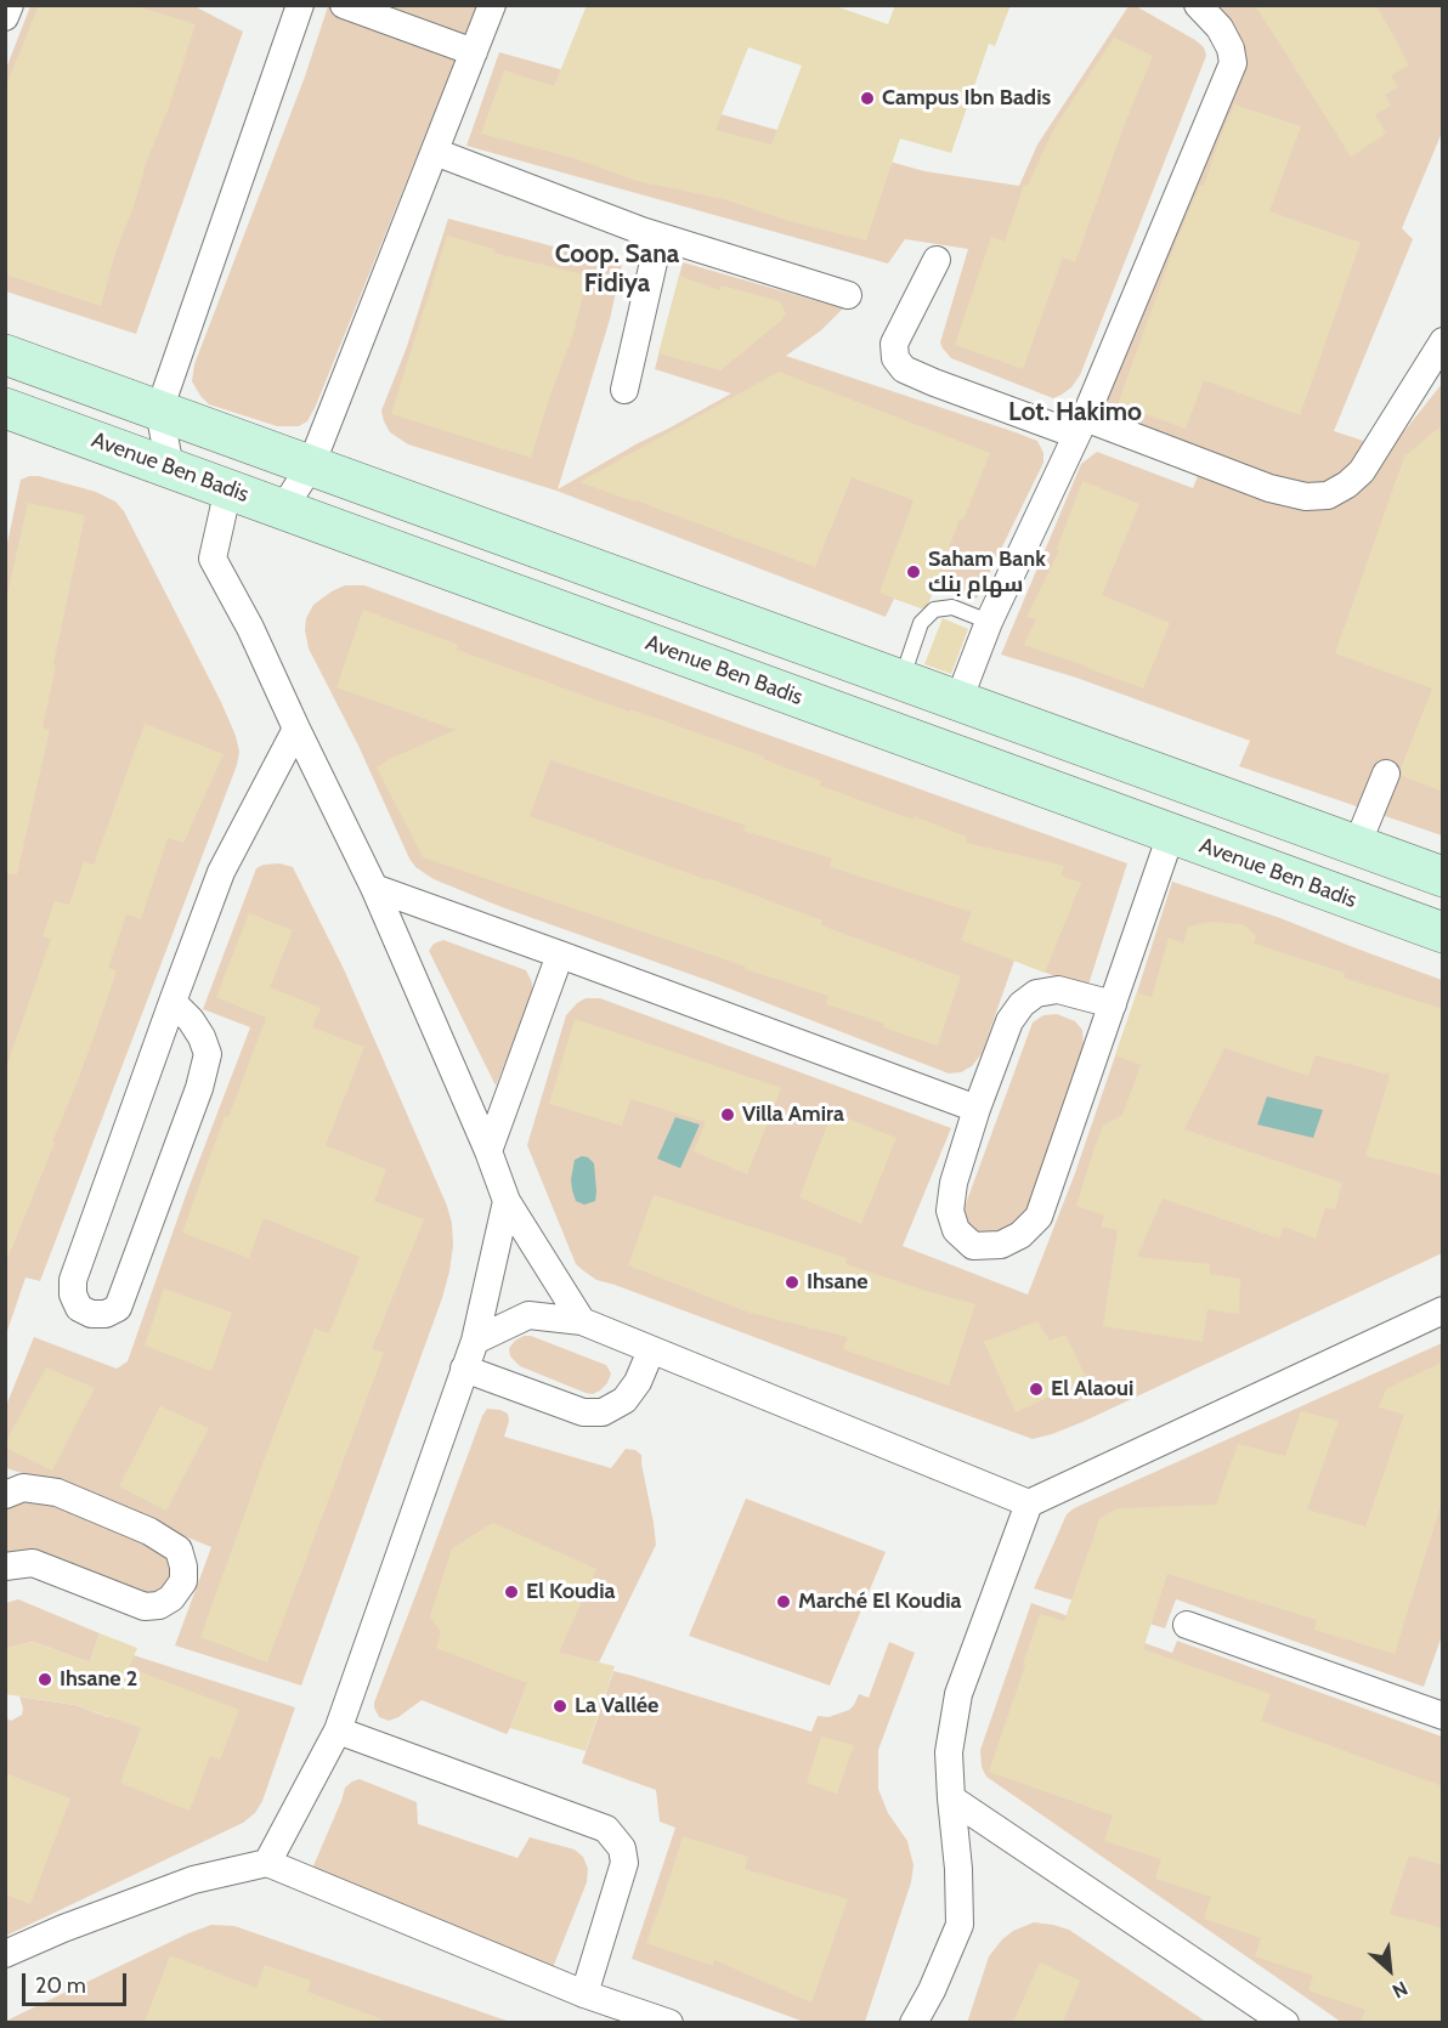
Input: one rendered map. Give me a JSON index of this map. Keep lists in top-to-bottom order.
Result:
{
  "streets": {
    "main road": ["Avenue Ben Badis"]
  },
  "districts": ["Coop. Sana Fidiya", "Lot. Hakimo"],
  "places": [
    "Campus Ibn Badis",
    "Saham Bank سهام بنك",
    "Villa Amira",
    "Ihsane",
    "El Alaoui",
    "El Koudia",
    "Marché El Koudia",
    "Ihsane 2",
    "La Vallée"
  ],
  "scale_bar": "20 m",
  "north": "bottom right"
}
